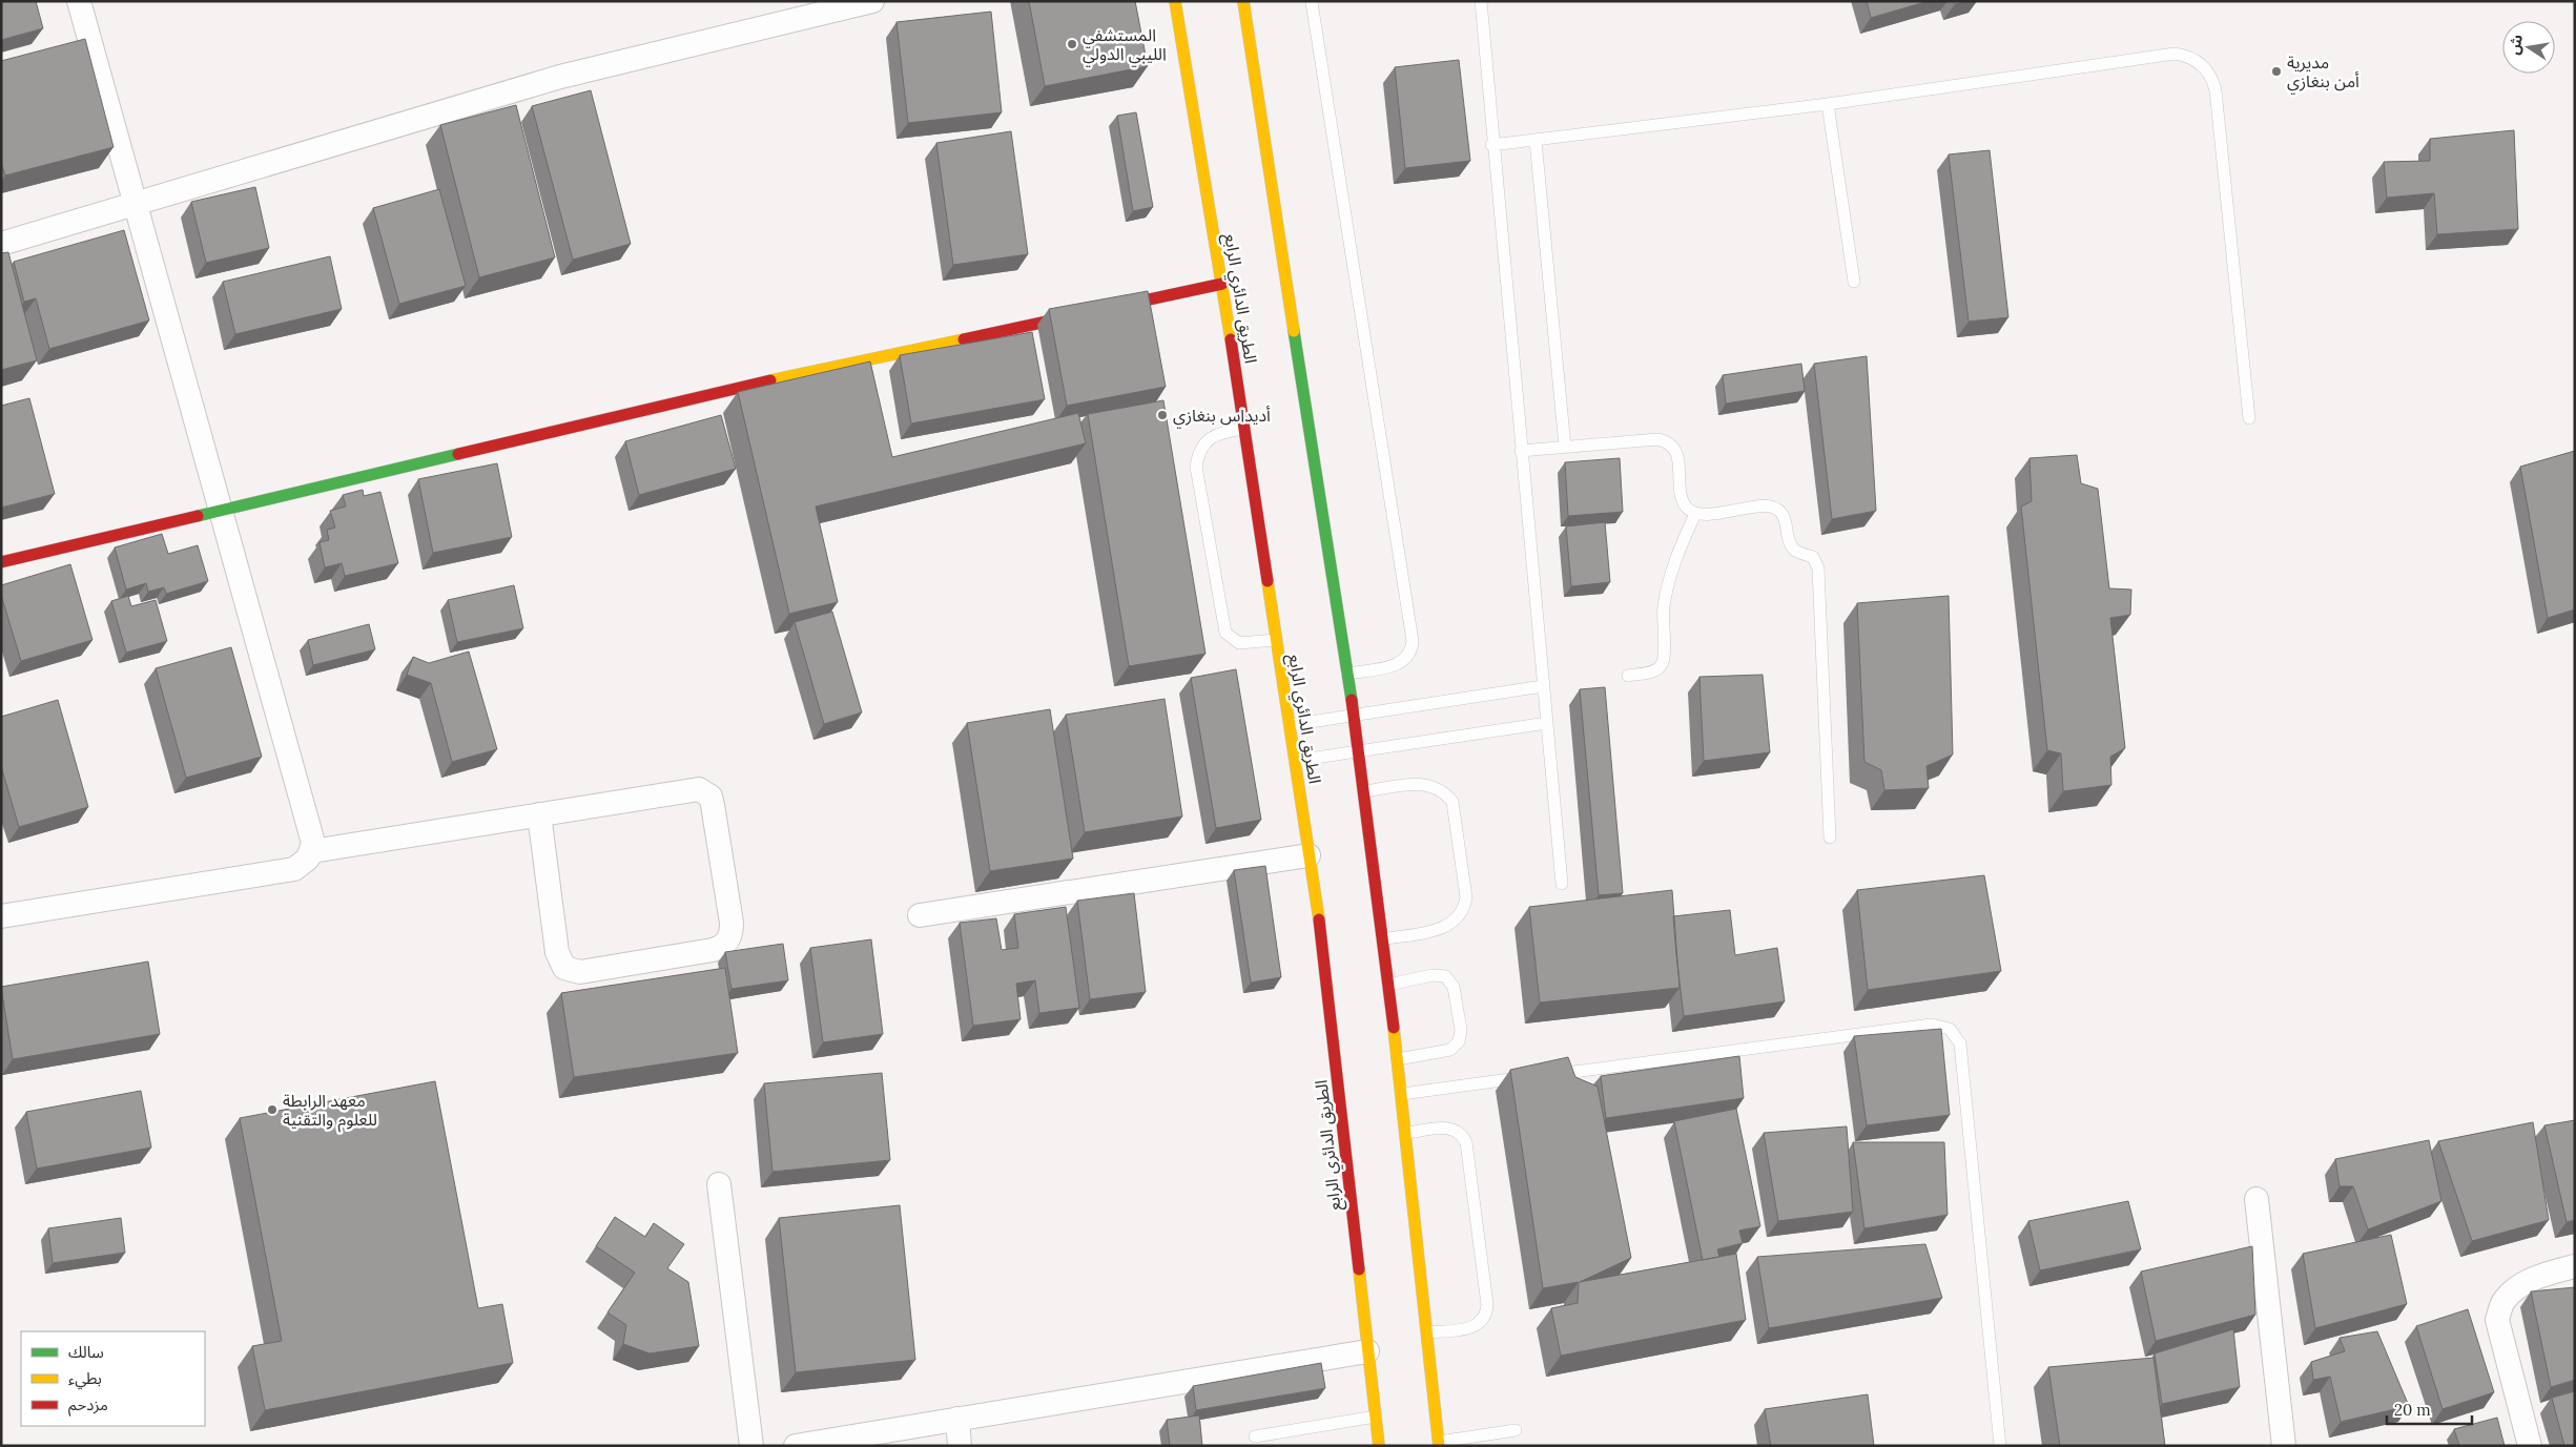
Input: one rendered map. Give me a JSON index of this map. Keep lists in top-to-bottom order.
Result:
{
  "streets": {
    "main road": ["الطريق الدائري الرابع"]
  },
  "places": [
    "المستشفي الليبي الدولي",
    "مديرية أمن بنغازي",
    "أديداس بنغازي",
    "معهد الرابطة للعلوم والتقنية"
  ],
  "legend": ["سالك", "بطيء", "مزدحم"],
  "scale_bar": "20 m",
  "north": "left"
}
